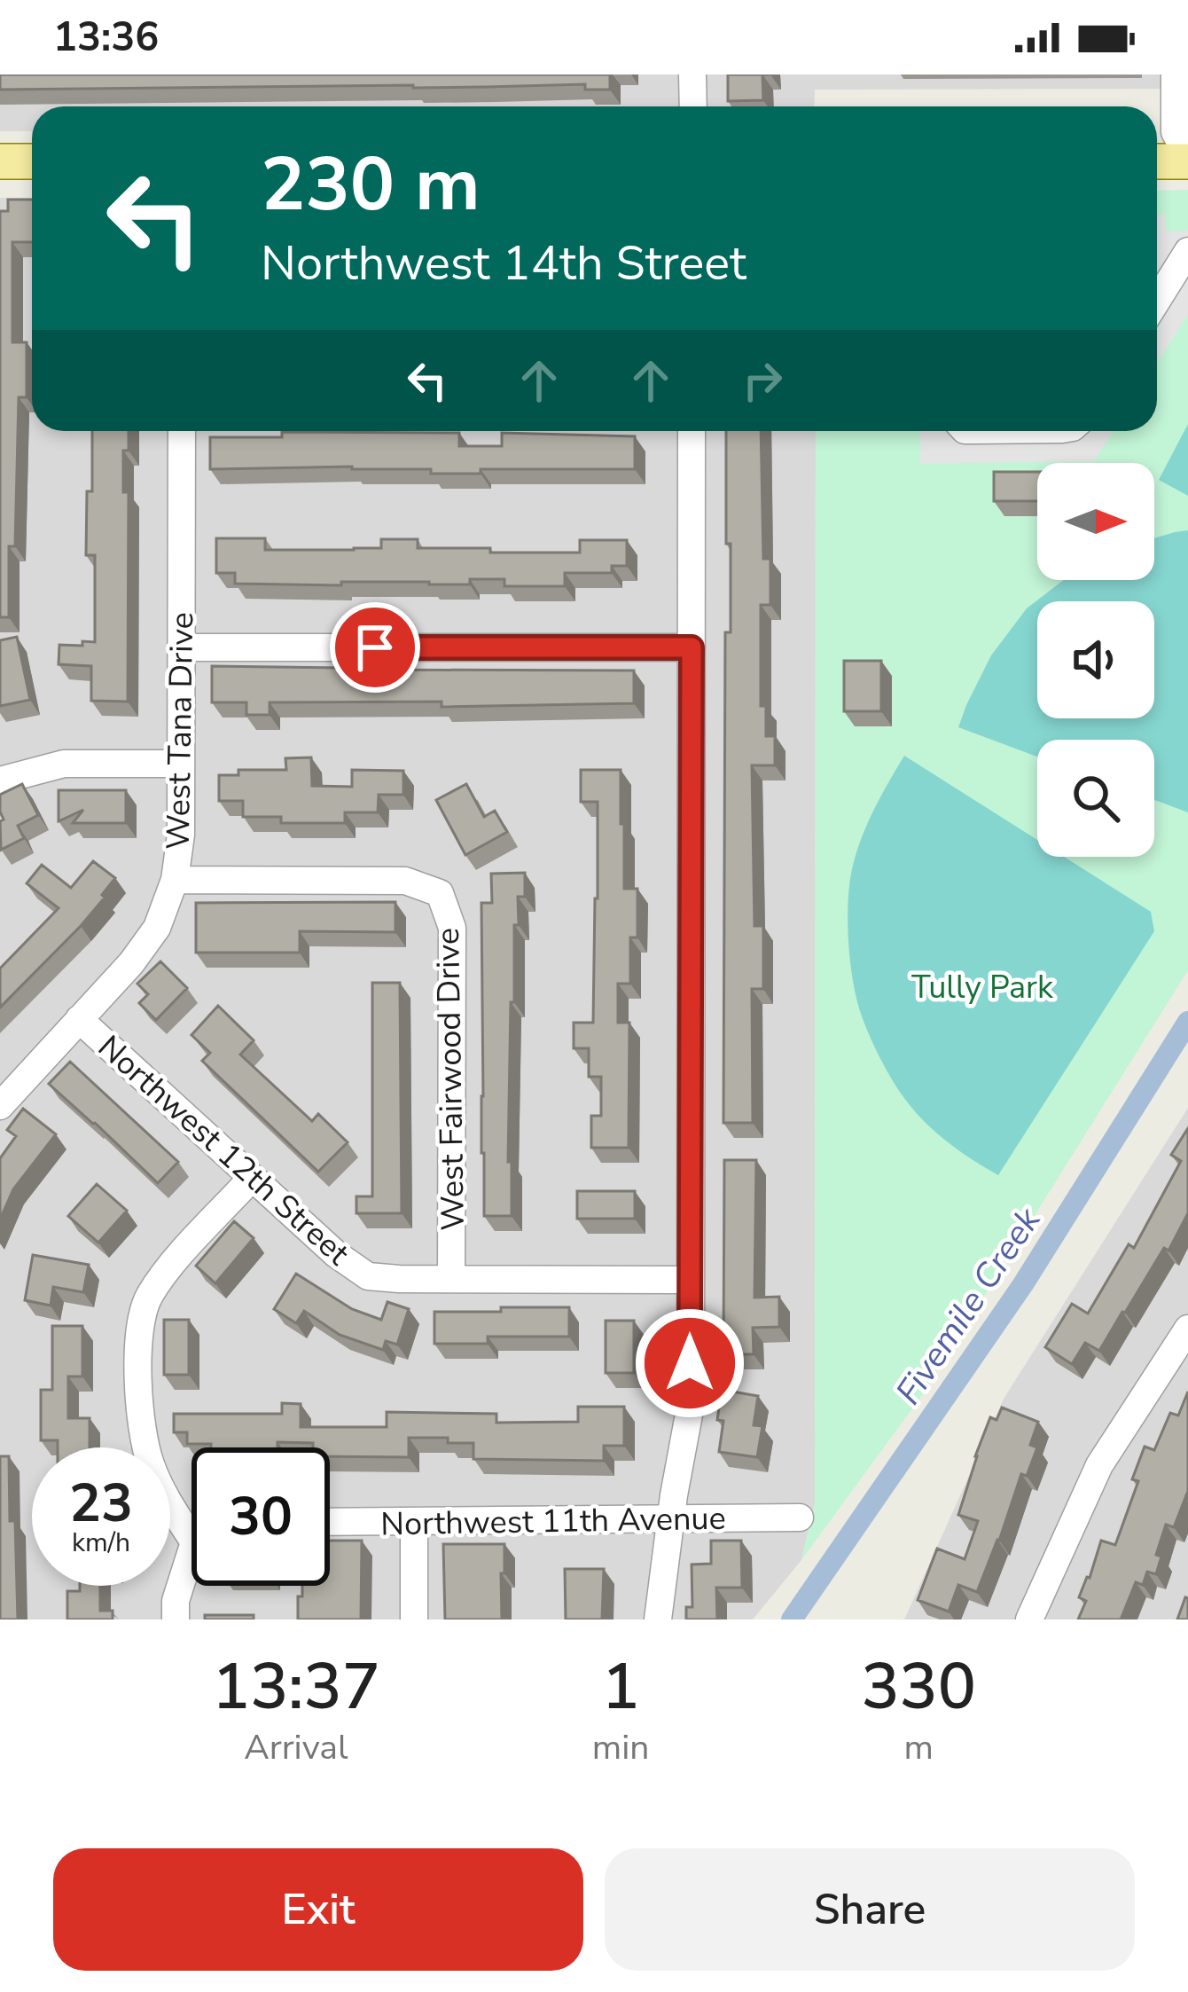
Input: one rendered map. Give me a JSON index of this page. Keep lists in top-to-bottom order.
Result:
{
  "streets": {
    "street": [
      "West Tana Drive",
      "West Fairwood Drive",
      "Northwest 12th Street",
      "Northwest 11th Avenue"
    ]
  },
  "crossings": [
    ["West Tana Drive", "West Fairwood Drive"],
    ["West Tana Drive", "Northwest 12th Street"],
    ["West Fairwood Drive", "Northwest 12th Street"]
  ],
  "water": ["Fivemile Creek"],
  "parks": ["Tully Park"],
  "north": "right",
  "page": {
    "status": "13:36",
    "turn": ["230 m", "Northwest 14th Street"],
    "speed": "23 km/h",
    "limit": "30",
    "eta": [
      "13:37",
      "Arrival",
      "1",
      "min",
      "330",
      "m"
    ],
    "buttons": ["Exit", "Share"]
  }
}
